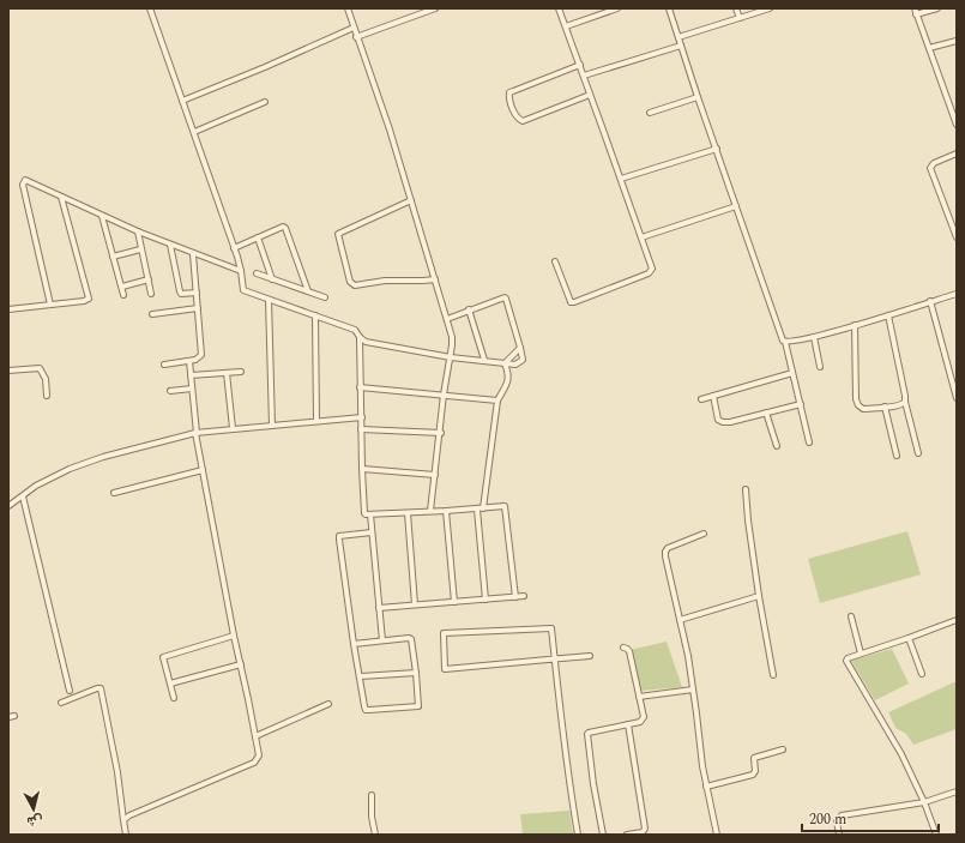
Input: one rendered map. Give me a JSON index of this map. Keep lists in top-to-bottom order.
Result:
{
  "scale_bar": "200 m",
  "north": "bottom"
}
